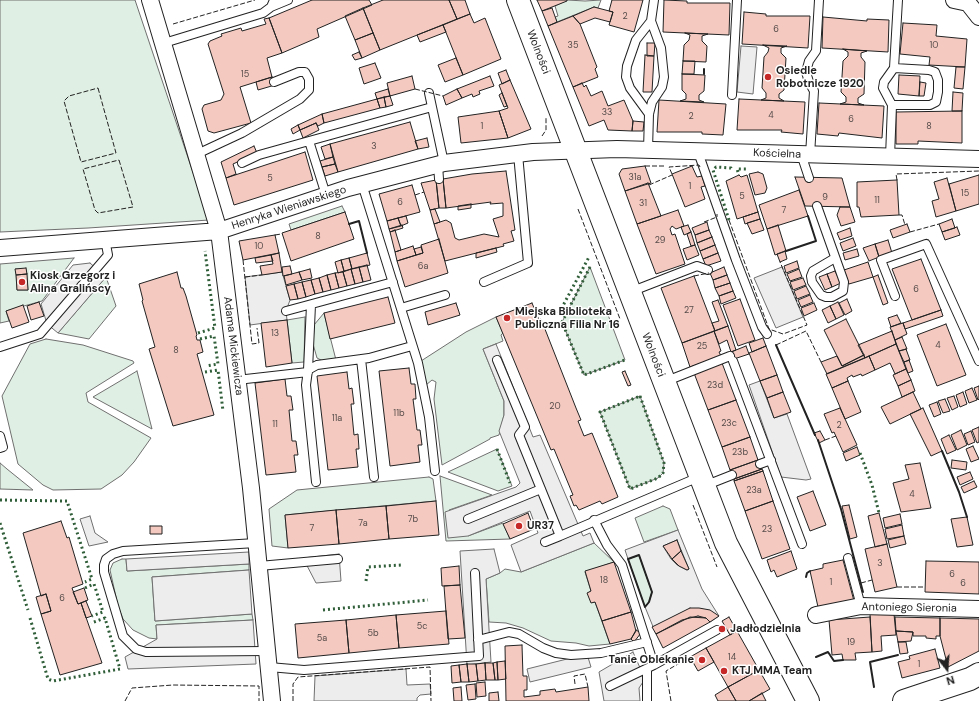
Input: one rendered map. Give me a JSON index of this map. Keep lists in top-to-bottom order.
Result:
{
  "streets": {
    "street": [
      "Wolności",
      "Kościelna",
      "Henryka Wieniawskiego",
      "Adama Mickiewicza",
      "Antoniego Sieronia"
    ]
  },
  "crossings": [
    ["Wolności", "Kościelna"],
    ["Wolności", "Henryka Wieniawskiego"],
    ["Kościelna", "Henryka Wieniawskiego"],
    ["Henryka Wieniawskiego", "Adama Mickiewicza"]
  ],
  "places": [
    "Osiedle Robotnicze 1920",
    "Kiosk Grzegorz i Alina Gralińscy",
    "Miejska Biblioteka Publiczna Filia Nr 16",
    "UR37",
    "Jadłodzielnia",
    "Tanie Oblekanie",
    "KTJ MMA Team"
  ],
  "house_numbers": [
    "2",
    "6",
    "35",
    "10",
    "15",
    "33",
    "4",
    "2",
    "6",
    "1",
    "8",
    "3",
    "31a",
    "5",
    "1",
    "15",
    "5",
    "9",
    "11",
    "6",
    "31",
    "7",
    "8",
    "29",
    "10",
    "6a",
    "6",
    "27",
    "13",
    "4",
    "25",
    "8",
    "23d",
    "20",
    "11b",
    "11a",
    "23c",
    "11",
    "2",
    "23b",
    "23a",
    "4",
    "7b",
    "7a",
    "7",
    "23",
    "3",
    "6",
    "18",
    "1",
    "6",
    "6",
    "5c",
    "5b",
    "5a",
    "19",
    "14",
    "1"
  ],
  "north": "bottom"
}
